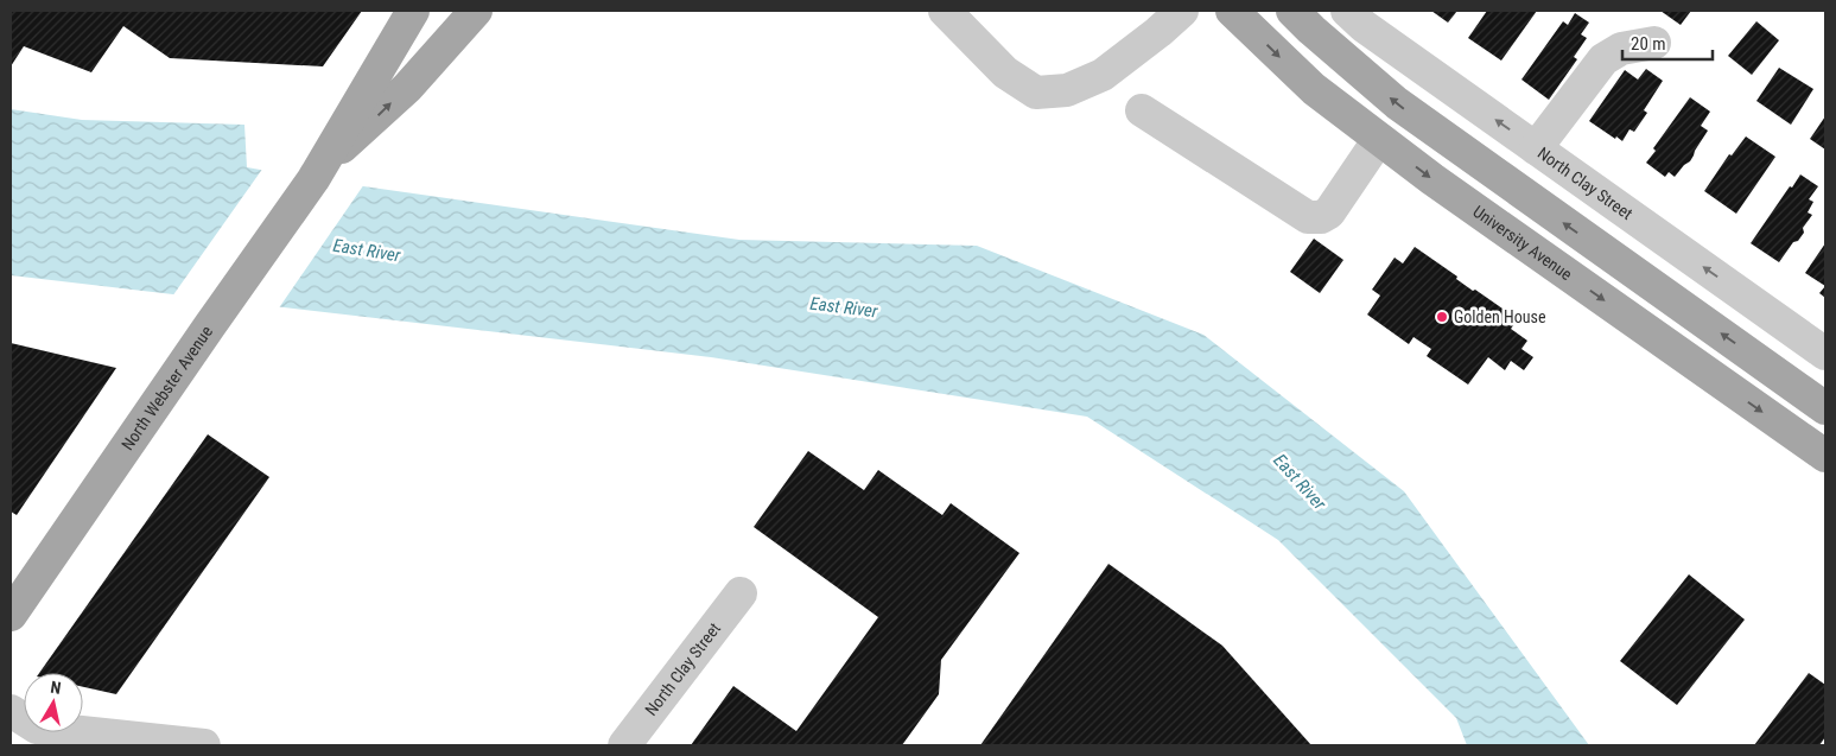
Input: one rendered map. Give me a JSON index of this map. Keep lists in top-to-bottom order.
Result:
{
  "streets": {
    "main road": ["University Avenue", "North Webster Avenue"],
    "street": ["North Clay Street"]
  },
  "one_way": ["North Clay Street"],
  "water": ["East River"],
  "places": ["Golden House"],
  "scale_bar": "20 m",
  "north": "top"
}
